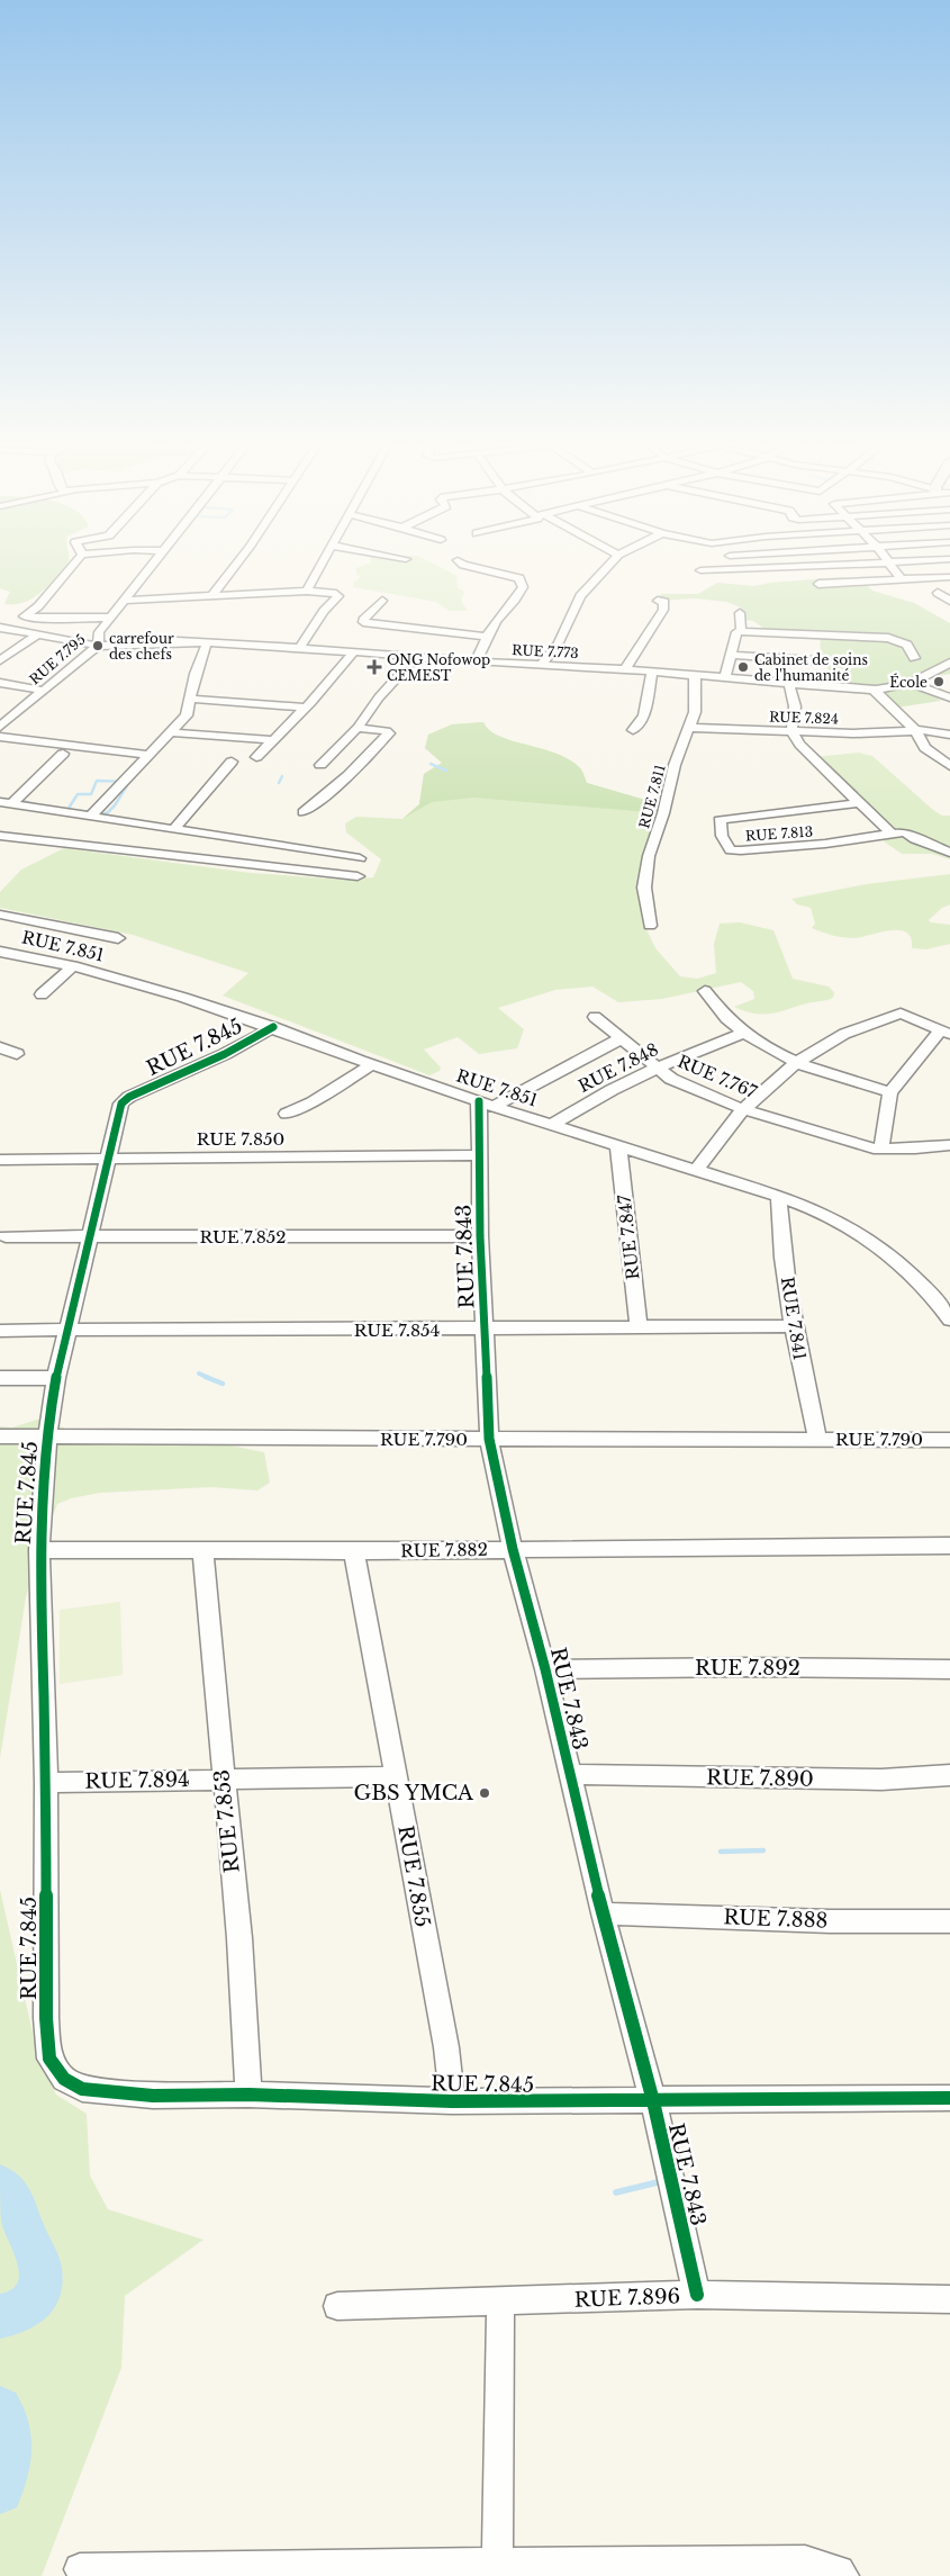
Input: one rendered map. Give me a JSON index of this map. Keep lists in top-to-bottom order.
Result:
{
  "streets": {
    "street": [
      "RUE 7.773",
      "RUE 7.795",
      "RUE 7.824",
      "RUE 7.811",
      "RUE 7.813",
      "RUE 7.851",
      "RUE 7.845",
      "RUE 7.848",
      "RUE 7.767",
      "RUE 7.850",
      "RUE 7.852",
      "RUE 7.847",
      "RUE 7.843",
      "RUE 7.841",
      "RUE 7.854",
      "RUE 7.790",
      "RUE 7.882",
      "RUE 7.892",
      "RUE 7.890",
      "RUE 7.894",
      "RUE 7.853",
      "RUE 7.855",
      "RUE 7.888",
      "RUE 7.896"
    ]
  },
  "crossings": [
    ["RUE 7.773", "RUE 7.795"],
    ["RUE 7.773", "RUE 7.811"],
    ["RUE 7.824", "RUE 7.811"],
    ["RUE 7.851", "RUE 7.845"],
    ["RUE 7.851", "RUE 7.848"],
    ["RUE 7.851", "RUE 7.847"],
    ["RUE 7.851", "RUE 7.843"],
    ["RUE 7.851", "RUE 7.841"],
    ["RUE 7.845", "RUE 7.850"],
    ["RUE 7.845", "RUE 7.852"],
    ["RUE 7.845", "RUE 7.843"],
    ["RUE 7.845", "RUE 7.854"],
    ["RUE 7.845", "RUE 7.790"],
    ["RUE 7.845", "RUE 7.882"],
    ["RUE 7.845", "RUE 7.894"],
    ["RUE 7.845", "RUE 7.853"],
    ["RUE 7.845", "RUE 7.855"],
    ["RUE 7.848", "RUE 7.767"],
    ["RUE 7.850", "RUE 7.843"],
    ["RUE 7.852", "RUE 7.843"],
    ["RUE 7.847", "RUE 7.854"],
    ["RUE 7.843", "RUE 7.854"],
    ["RUE 7.843", "RUE 7.790"],
    ["RUE 7.843", "RUE 7.882"],
    ["RUE 7.843", "RUE 7.892"],
    ["RUE 7.843", "RUE 7.890"],
    ["RUE 7.843", "RUE 7.888"],
    ["RUE 7.843", "RUE 7.896"],
    ["RUE 7.841", "RUE 7.854"],
    ["RUE 7.841", "RUE 7.790"],
    ["RUE 7.882", "RUE 7.853"],
    ["RUE 7.882", "RUE 7.855"],
    ["RUE 7.894", "RUE 7.853"],
    ["RUE 7.894", "RUE 7.855"]
  ],
  "places": {
    "other": [
      "carrefour des chefs",
      "Cabinet de soins de l'humanité",
      "École",
      "GBS YMCA"
    ],
    "health": ["ONG Nofowop CEMEST"]
  }
}
